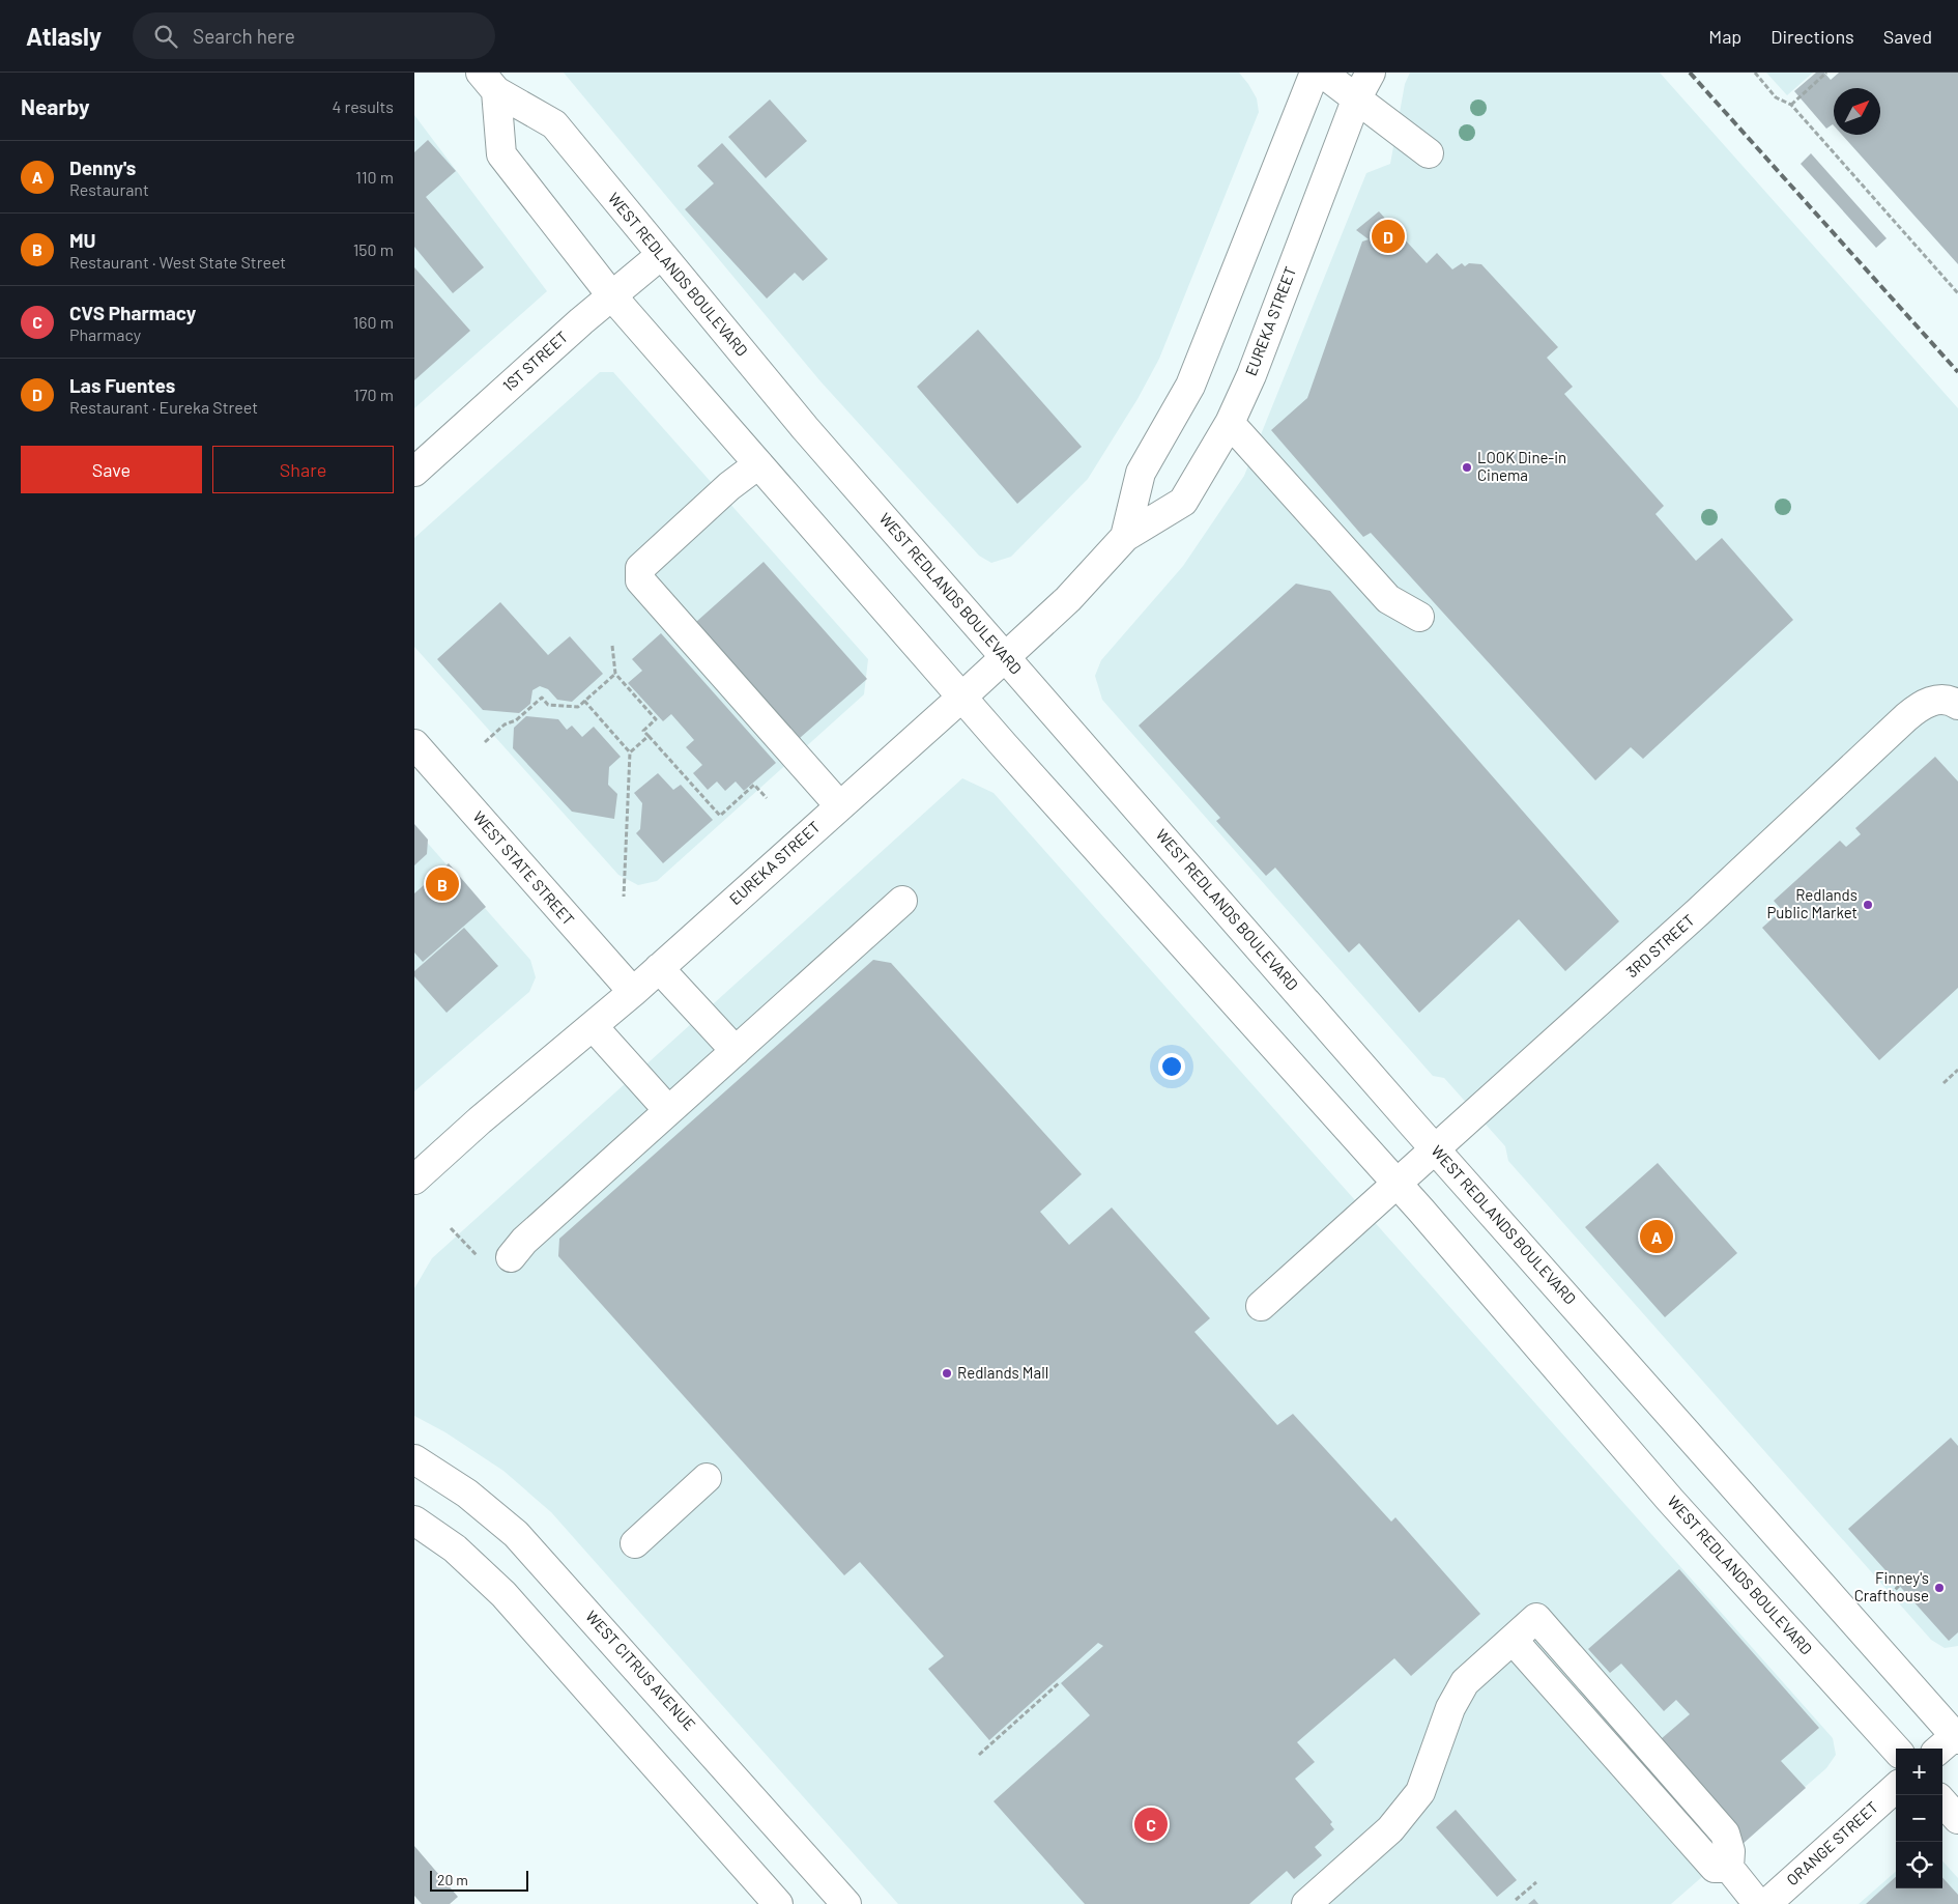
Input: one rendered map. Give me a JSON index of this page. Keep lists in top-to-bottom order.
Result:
{
  "streets": {
    "main road": [
      "WEST REDLANDS BOULEVARD",
      "EUREKA STREET",
      "1ST STREET",
      "WEST STATE STREET",
      "3RD STREET",
      "WEST CITRUS AVENUE",
      "ORANGE STREET"
    ]
  },
  "crossings": [
    ["WEST REDLANDS BOULEVARD", "EUREKA STREET"],
    ["WEST REDLANDS BOULEVARD", "1ST STREET"],
    ["WEST REDLANDS BOULEVARD", "3RD STREET"],
    ["EUREKA STREET", "WEST STATE STREET"]
  ],
  "places": [
    "LOOK Dine-in Cinema",
    "Redlands Public Market",
    "Redlands Mall",
    "Finney's Crafthouse"
  ],
  "scale_bar": "20 m",
  "north": "top right",
  "page": {
    "header": "Atlasly",
    "search": "Search here",
    "nav": ["Map", "Directions", "Saved"],
    "heading": ["Nearby", "4 results"],
    "list": [
      {
        "mark": "A",
        "name": "Denny's",
        "note": "Restaurant",
        "value": "110 m"
      },
      {
        "mark": "B",
        "name": "ḾU",
        "note": "Restaurant · West State Street",
        "value": "150 m"
      },
      {
        "mark": "C",
        "name": "CVS Pharmacy",
        "note": "Pharmacy",
        "value": "160 m"
      },
      {
        "mark": "D",
        "name": "Las Fuentes",
        "note": "Restaurant · Eureka Street",
        "value": "170 m"
      }
    ],
    "pins": [
      "D",
      "B",
      "A",
      "C"
    ],
    "buttons": ["Save", "Share"],
    "map_buttons": ["+", "−"],
    "scale": "20 m"
  }
}
